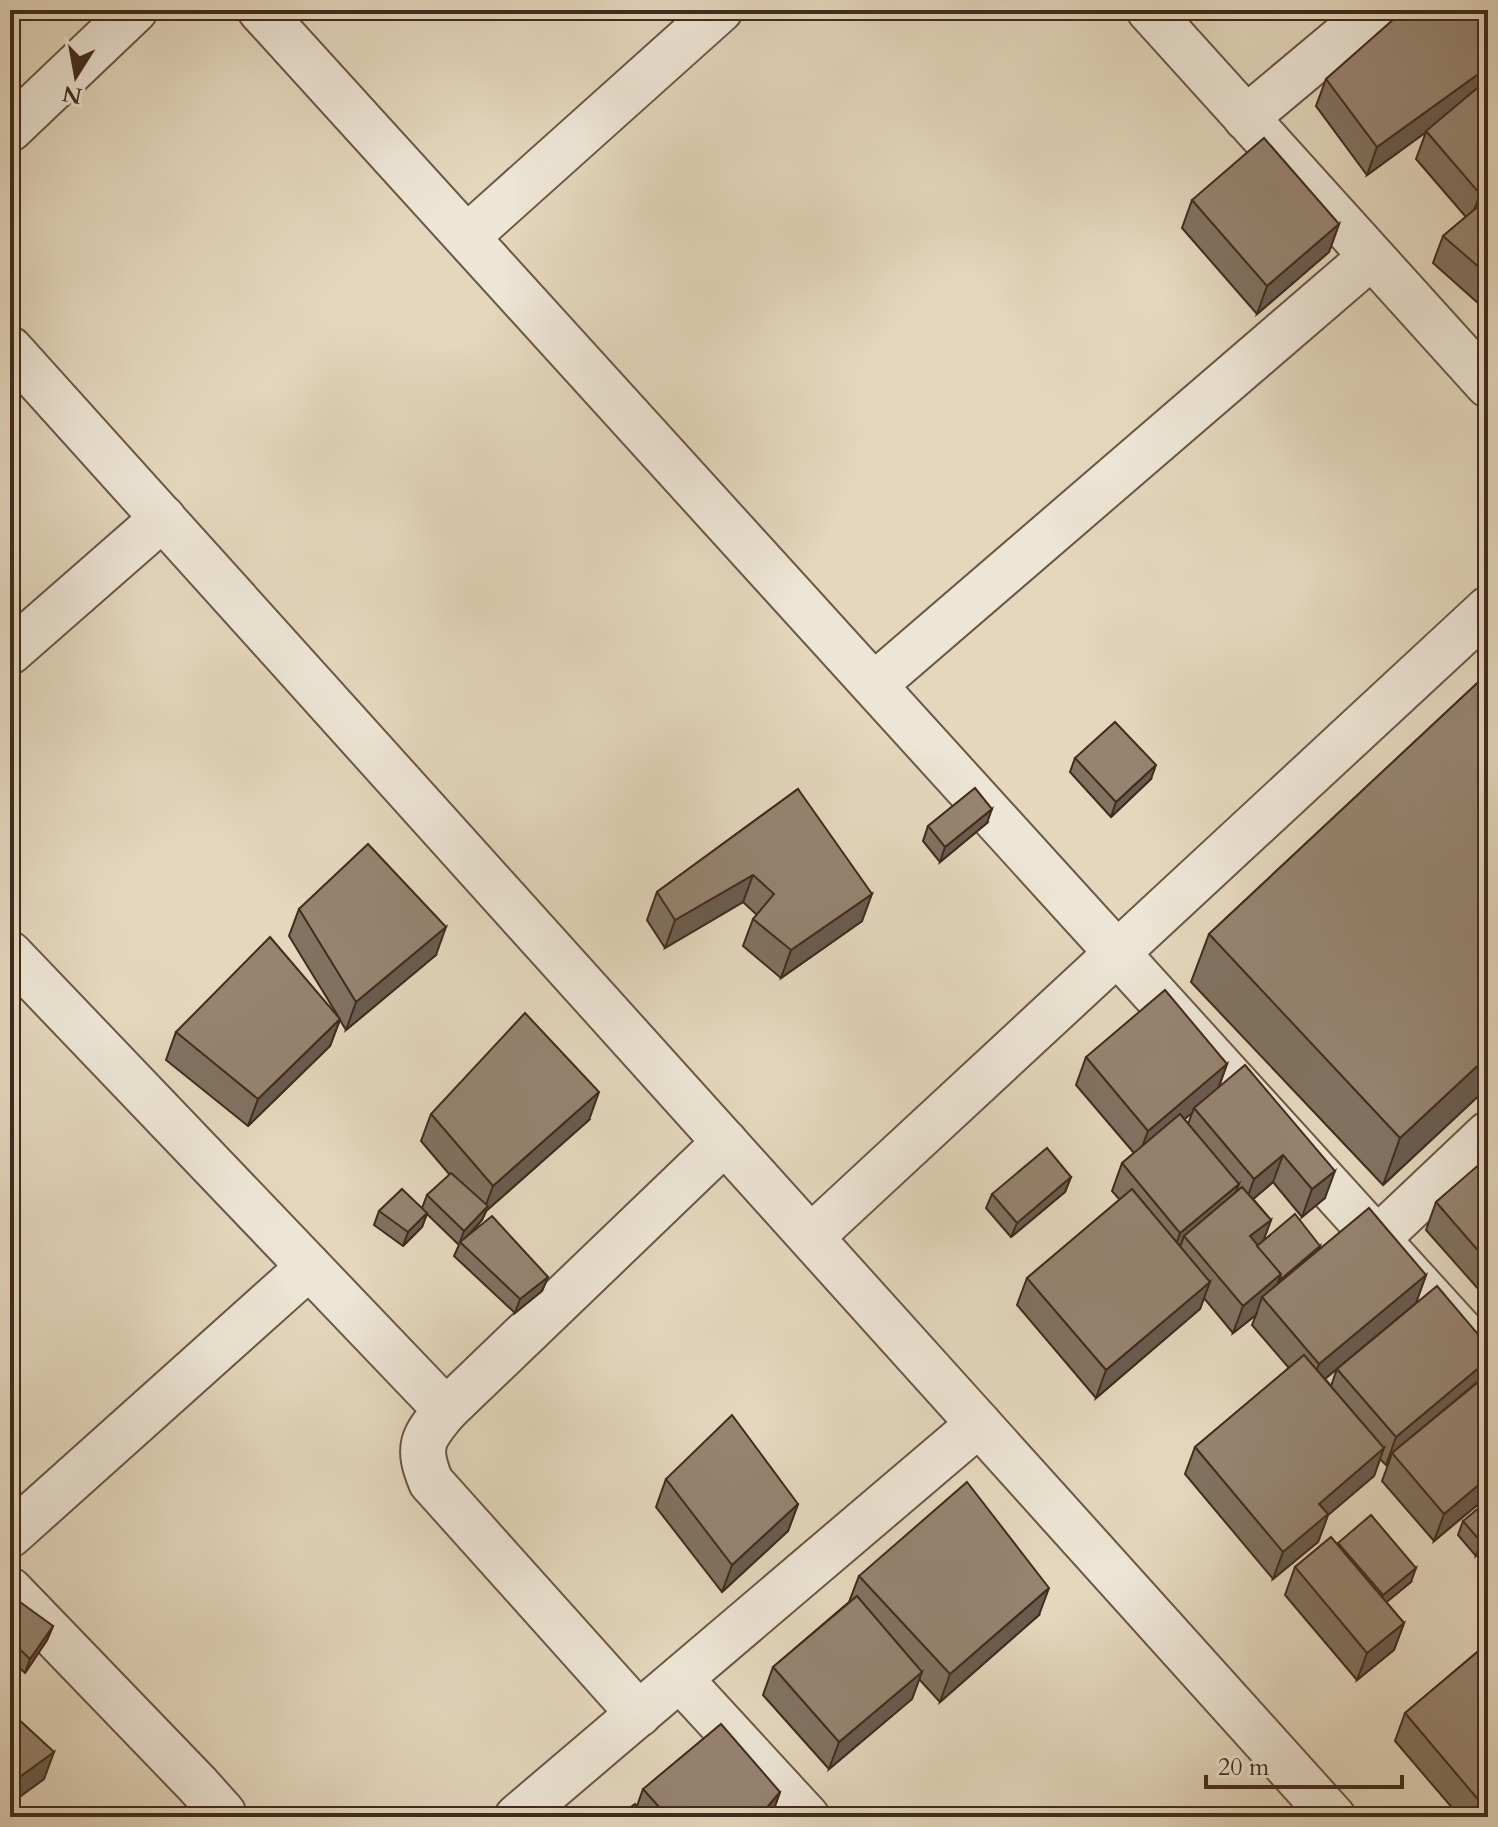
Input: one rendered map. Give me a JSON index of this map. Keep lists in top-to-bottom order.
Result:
{
  "scale_bar": "20 m",
  "north": "bottom"
}
